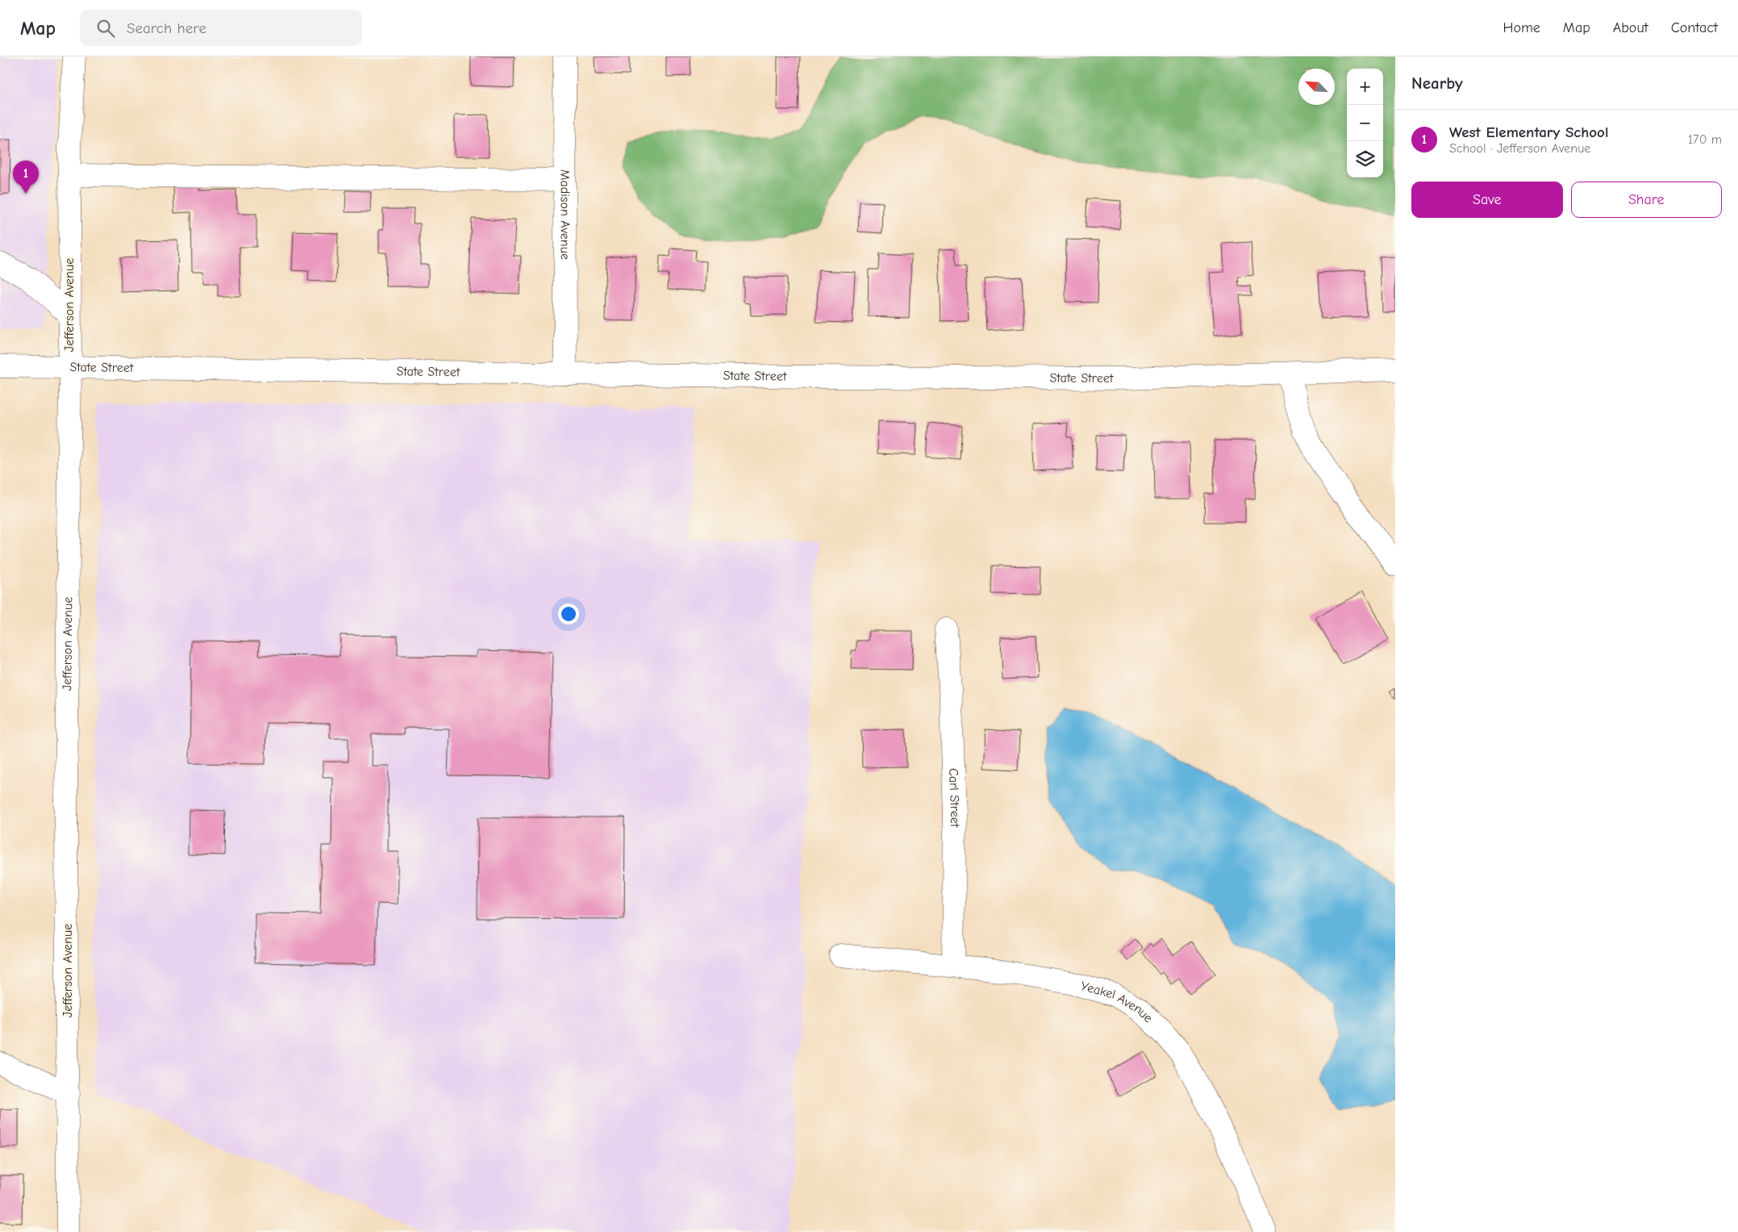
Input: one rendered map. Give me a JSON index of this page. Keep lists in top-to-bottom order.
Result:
{
  "streets": {
    "street": [
      "Madison Avenue",
      "Jefferson Avenue",
      "State Street",
      "Carl Street",
      "Yeakel Avenue"
    ]
  },
  "crossings": [
    ["Madison Avenue", "State Street"],
    ["Jefferson Avenue", "State Street"],
    ["Carl Street", "Yeakel Avenue"]
  ],
  "north": "top left",
  "page": {
    "header": "Map",
    "search": "Search here",
    "nav": [
      "Home",
      "Map",
      "About",
      "Contact"
    ],
    "heading": "Nearby",
    "map_buttons": ["+", "−"],
    "list": [
      {
        "mark": "1",
        "name": "West Elementary School",
        "note": "School · Jefferson Avenue",
        "value": "170 m"
      }
    ],
    "pins": "1",
    "buttons": ["Save", "Share"]
  }
}
